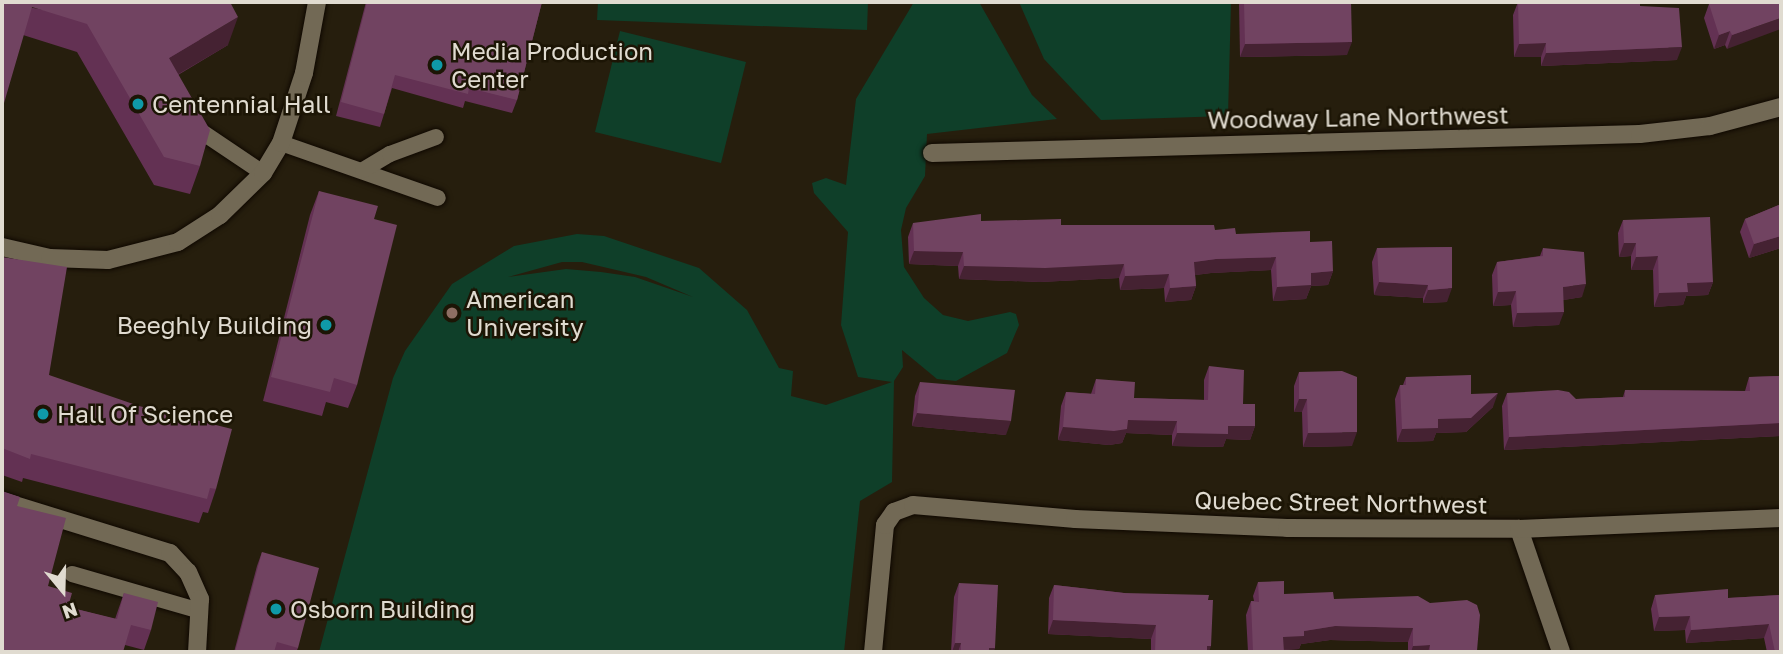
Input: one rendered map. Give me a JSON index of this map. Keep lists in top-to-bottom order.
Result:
{
  "streets": {
    "street": ["Woodway Lane Northwest", "Quebec Street Northwest"]
  },
  "places": [
    "Media Production Center",
    "Centennial Hall",
    "American University",
    "Beeghly Building",
    "Hall Of Science",
    "Osborn Building"
  ],
  "north": "bottom"
}
